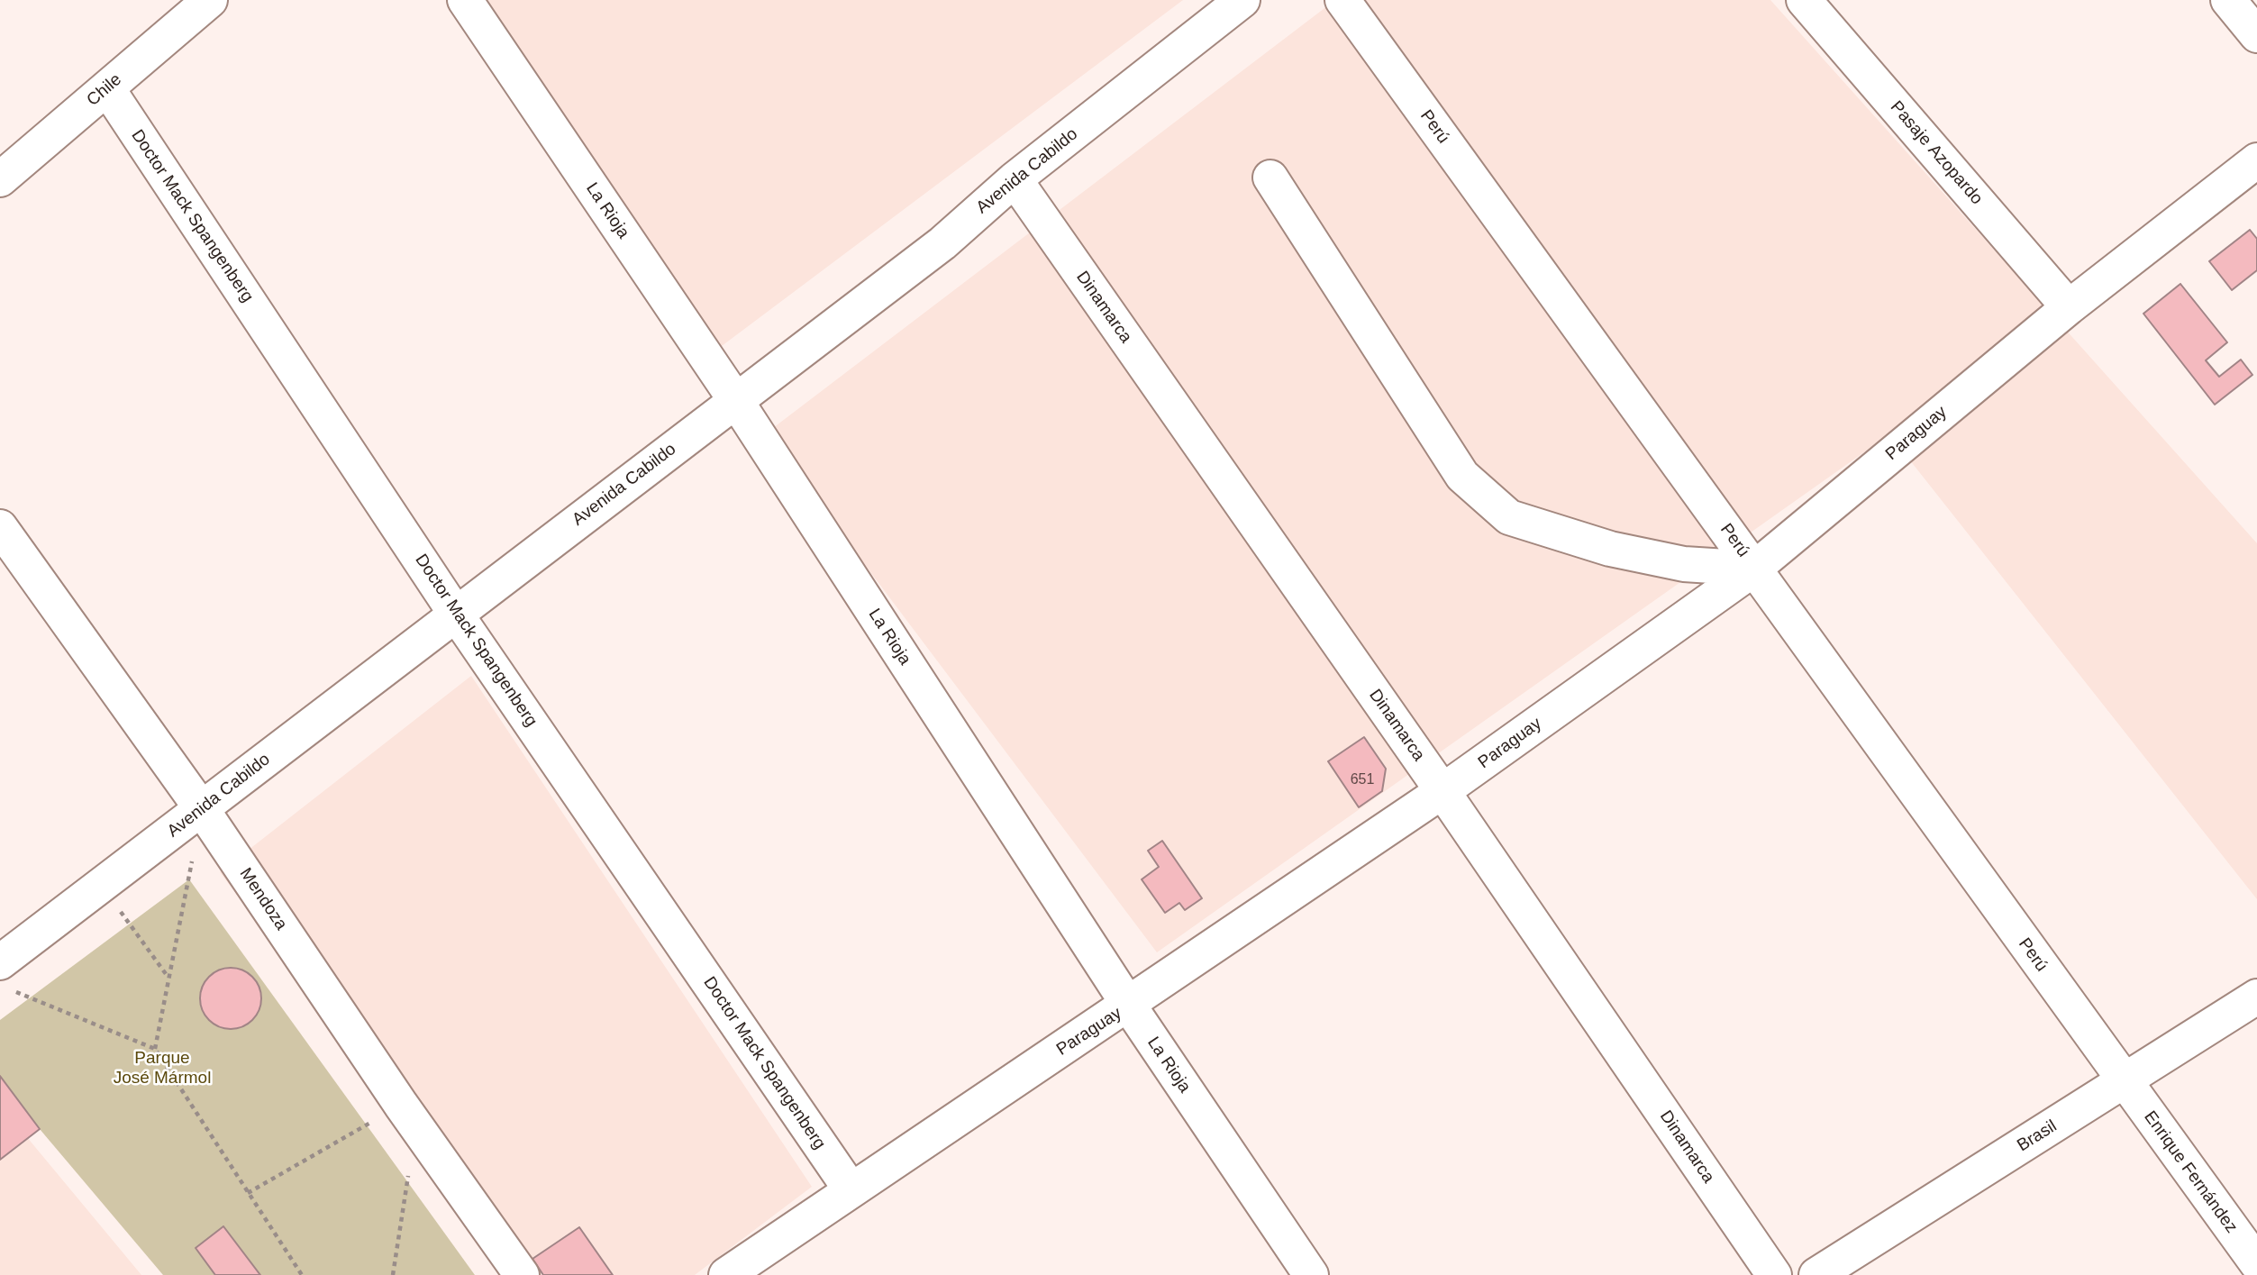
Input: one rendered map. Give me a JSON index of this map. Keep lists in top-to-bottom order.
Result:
{
  "streets": {
    "street": [
      "Chile",
      "Perú",
      "Pasaje Azopardo",
      "Avenida Cabildo",
      "La Rioja",
      "Doctor Mack Spangenberg",
      "Dinamarca",
      "Paraguay",
      "Mendoza",
      "Brasil",
      "Enrique Fernández"
    ]
  },
  "crossings": [
    ["Chile", "Doctor Mack Spangenberg"],
    ["Perú", "Paraguay"],
    ["Perú", "Brasil"],
    ["Perú", "Enrique Fernández"],
    ["Pasaje Azopardo", "Paraguay"],
    ["Avenida Cabildo", "La Rioja"],
    ["Avenida Cabildo", "Doctor Mack Spangenberg"],
    ["Avenida Cabildo", "Dinamarca"],
    ["Avenida Cabildo", "Mendoza"],
    ["La Rioja", "Paraguay"],
    ["Doctor Mack Spangenberg", "Paraguay"],
    ["Dinamarca", "Paraguay"],
    ["Brasil", "Enrique Fernández"]
  ],
  "parks": ["Parque José Mármol"],
  "house_numbers": ["651"]
}
